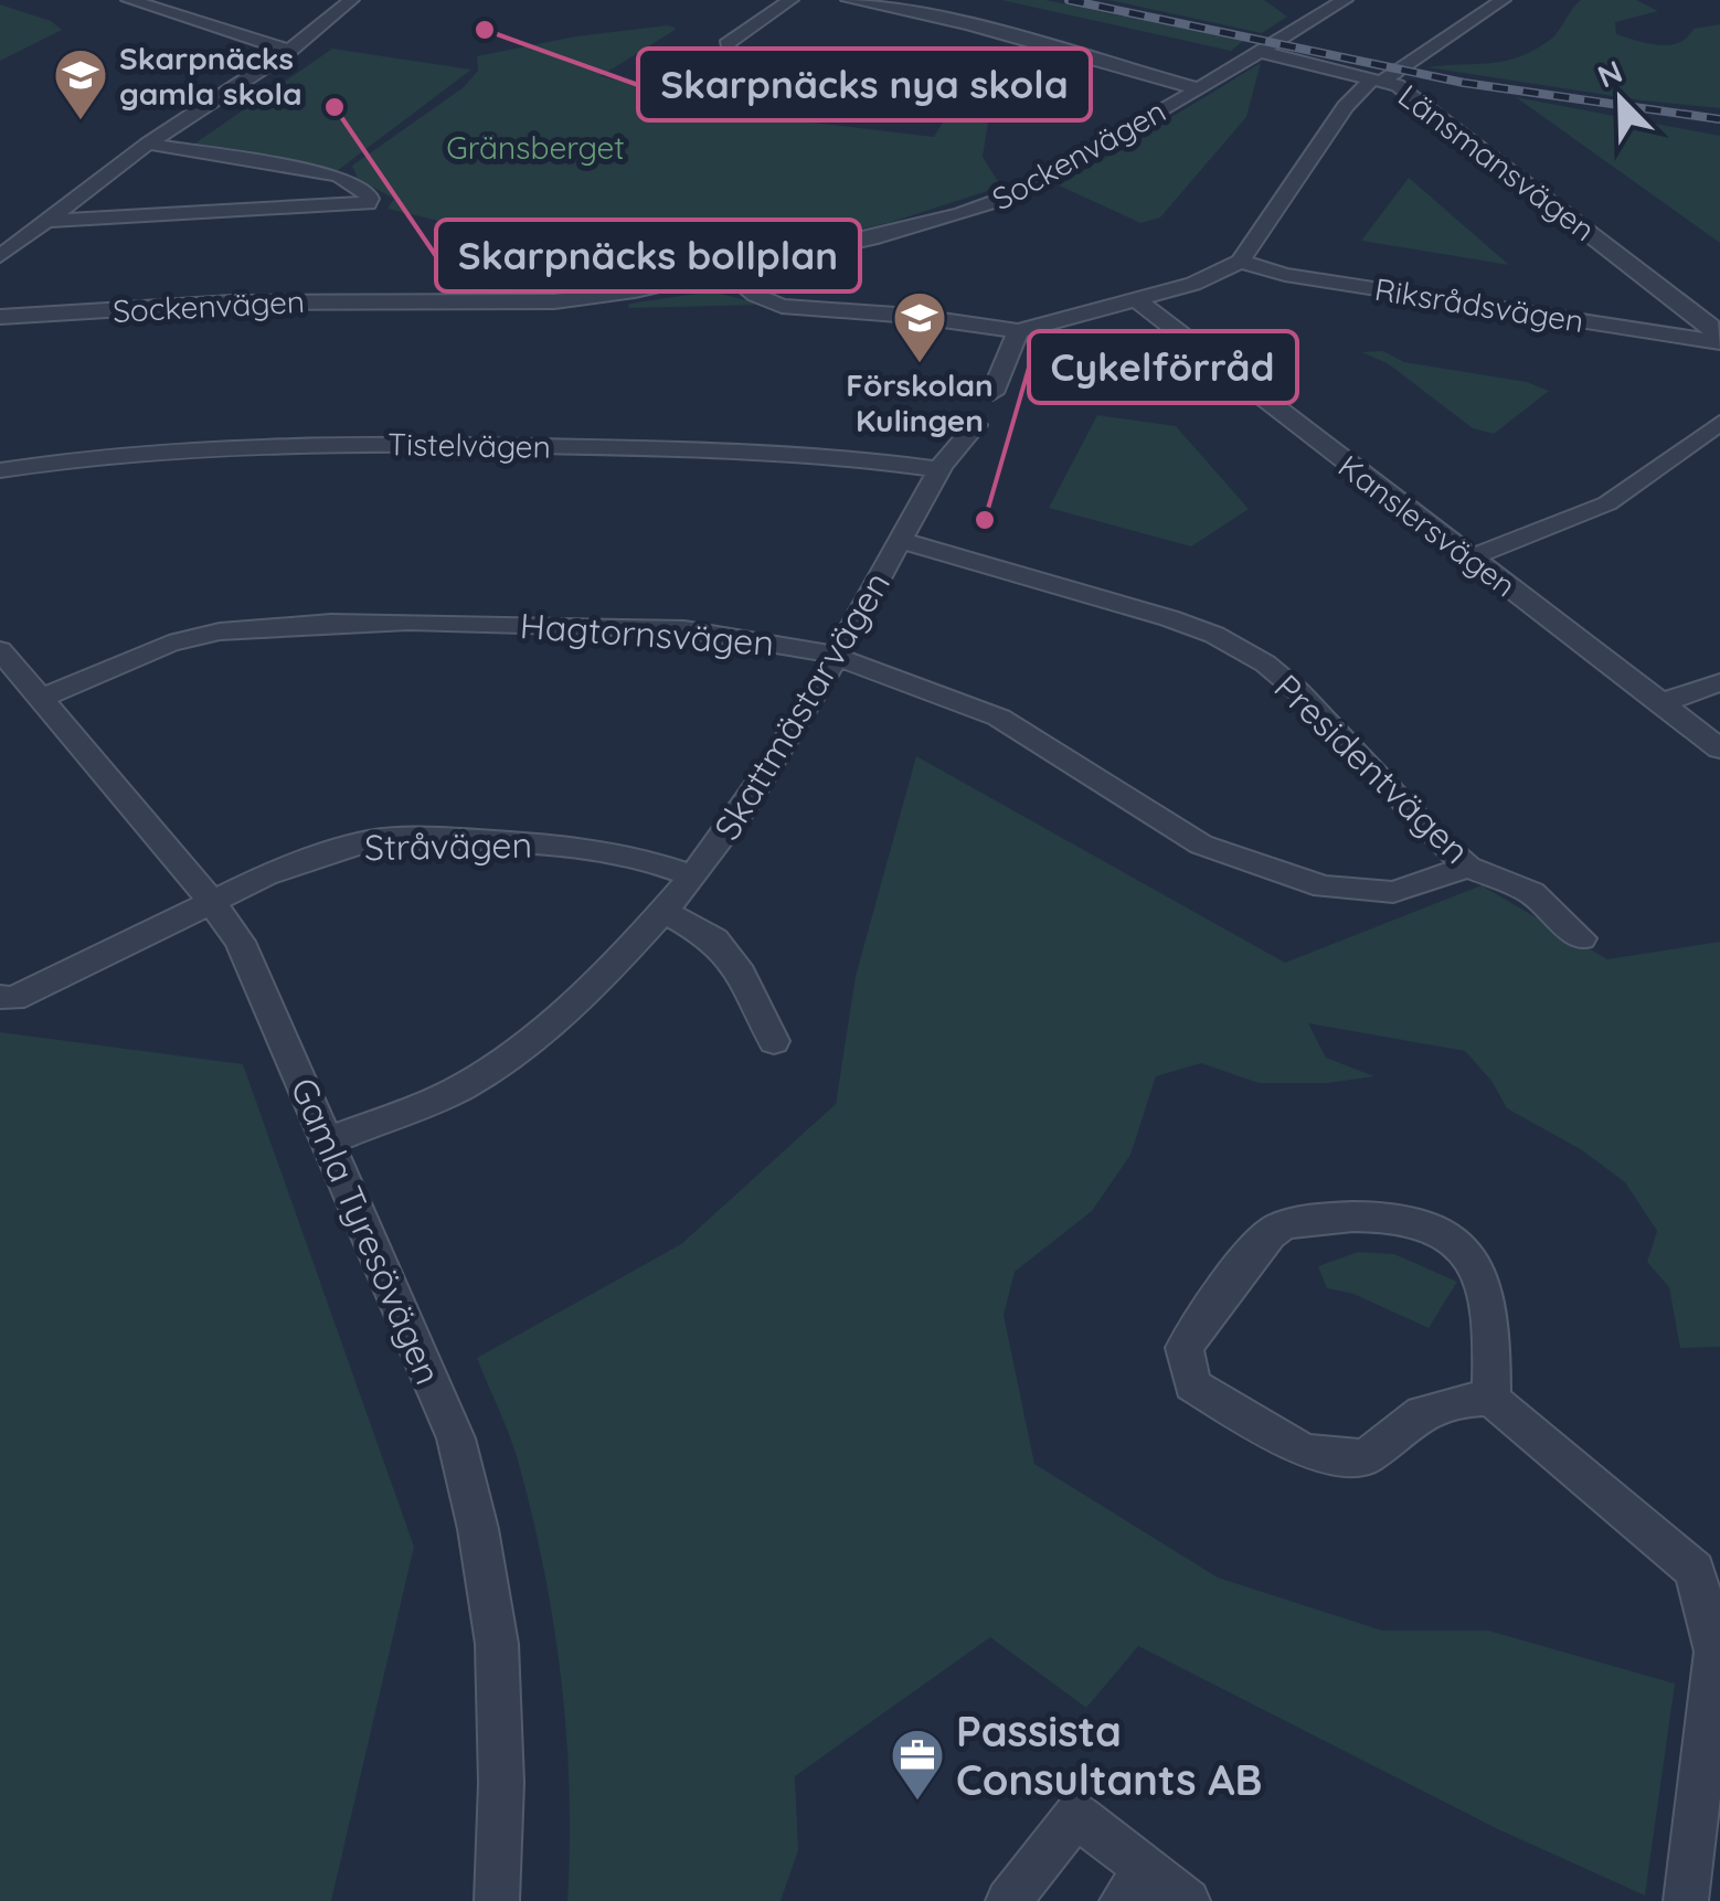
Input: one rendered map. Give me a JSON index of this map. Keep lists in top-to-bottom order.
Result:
{
  "streets": {
    "street": [
      "Sockenvägen",
      "Länsmansvägen",
      "Riksrådsvägen",
      "Tistelvägen",
      "Kanslersvägen",
      "Hagtornsvägen",
      "Skattmästarvägen",
      "Presidentvägen",
      "Stråvägen",
      "Gamla Tyresövägen"
    ]
  },
  "crossings": [
    ["Länsmansvägen", "Riksrådsvägen"],
    ["Tistelvägen", "Skattmästarvägen"],
    ["Hagtornsvägen", "Skattmästarvägen"],
    ["Hagtornsvägen", "Presidentvägen"],
    ["Hagtornsvägen", "Gamla Tyresövägen"],
    ["Skattmästarvägen", "Presidentvägen"],
    ["Skattmästarvägen", "Stråvägen"],
    ["Skattmästarvägen", "Gamla Tyresövägen"],
    ["Stråvägen", "Gamla Tyresövägen"]
  ],
  "parks": ["Gränsberget"],
  "places": {
    "other": ["Skarpnäcks nya skola", "Skarpnäcks bollplan", "Cykelförråd"],
    "school or university": ["Skarpnäcks gamla skola", "Förskolan Kulingen"],
    "office": ["Passista Consultants AB"]
  },
  "north": "top left"
}
